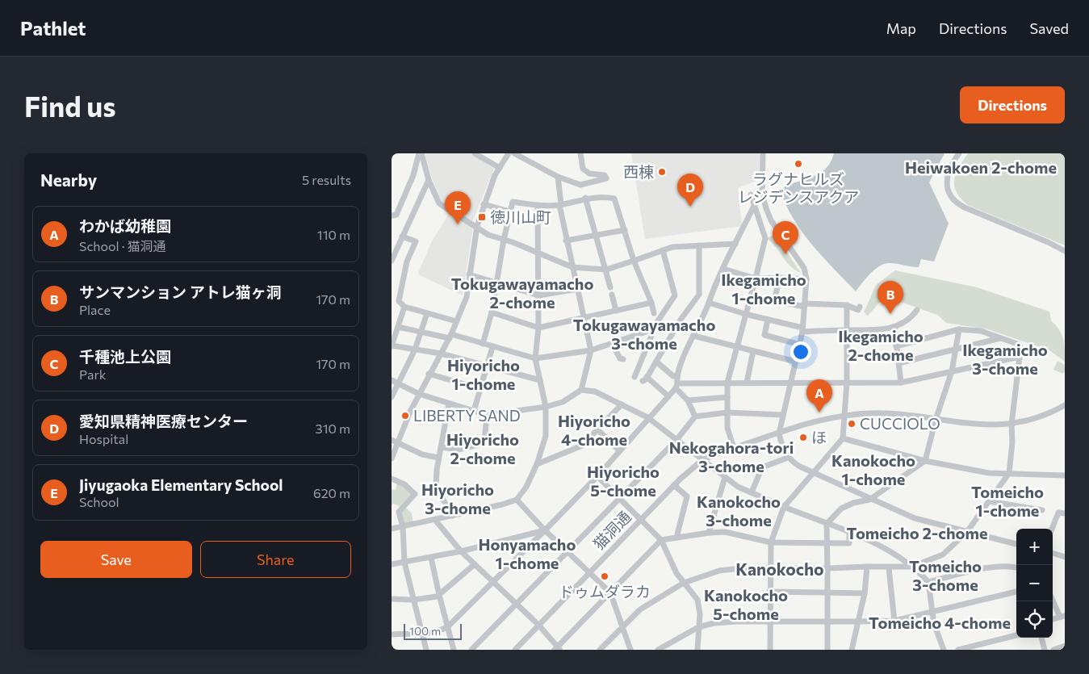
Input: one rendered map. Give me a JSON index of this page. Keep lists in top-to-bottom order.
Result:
{
  "streets": {
    "street": ["猫洞通"]
  },
  "districts": [
    "Heiwakoen 2-chome",
    "Ikegamicho 1-chome",
    "Tokugawayamacho 2-chome",
    "Tokugawayamacho 3-chome",
    "Ikegamicho 2-chome",
    "Ikegamicho 3-chome",
    "Hiyoricho 1-chome",
    "Hiyoricho 4-chome",
    "Hiyoricho 2-chome",
    "Nekogahora-tori 3-chome",
    "Kanokocho 1-chome",
    "Hiyoricho 5-chome",
    "Hiyoricho 3-chome",
    "Tomeicho 1-chome",
    "Kanokocho 3-chome",
    "Tomeicho 2-chome",
    "Honyamacho 1-chome",
    "Tomeicho 3-chome",
    "Kanokocho",
    "Kanokocho 5-chome",
    "Tomeicho 4-chome"
  ],
  "places": {
    "other": [
      "ラグナヒルズ レジデンスアクア",
      "西棟",
      "LIBERTY SAND",
      "CUCCIOLO",
      "ほ",
      "ドゥムダラカ"
    ],
    "transit": ["徳川山町"]
  },
  "scale_bar": "100 m",
  "page": {
    "header": "Pathlet",
    "nav": ["Map", "Directions", "Saved"],
    "buttons": [
      "Directions",
      ["Save", "Share"]
    ],
    "title": "Find us",
    "heading": ["Nearby", "5 results"],
    "pins": [
      "D",
      "E",
      "C",
      "B",
      "A"
    ],
    "list": [
      {
        "mark": "A",
        "name": "わかば幼稚園",
        "note": "School · 猫洞通",
        "value": "110 m"
      },
      {
        "mark": "B",
        "name": "サンマンション アトレ猫ヶ洞",
        "note": "Place",
        "value": "170 m"
      },
      {
        "mark": "C",
        "name": "千種池上公園",
        "note": "Park",
        "value": "170 m"
      },
      {
        "mark": "D",
        "name": "愛知県精神医療センター",
        "note": "Hospital",
        "value": "310 m"
      },
      {
        "mark": "E",
        "name": "Jiyugaoka Elementary School",
        "note": "School",
        "value": "620 m"
      }
    ],
    "map_buttons": ["+", "−"],
    "scale": "100 m"
  }
}
